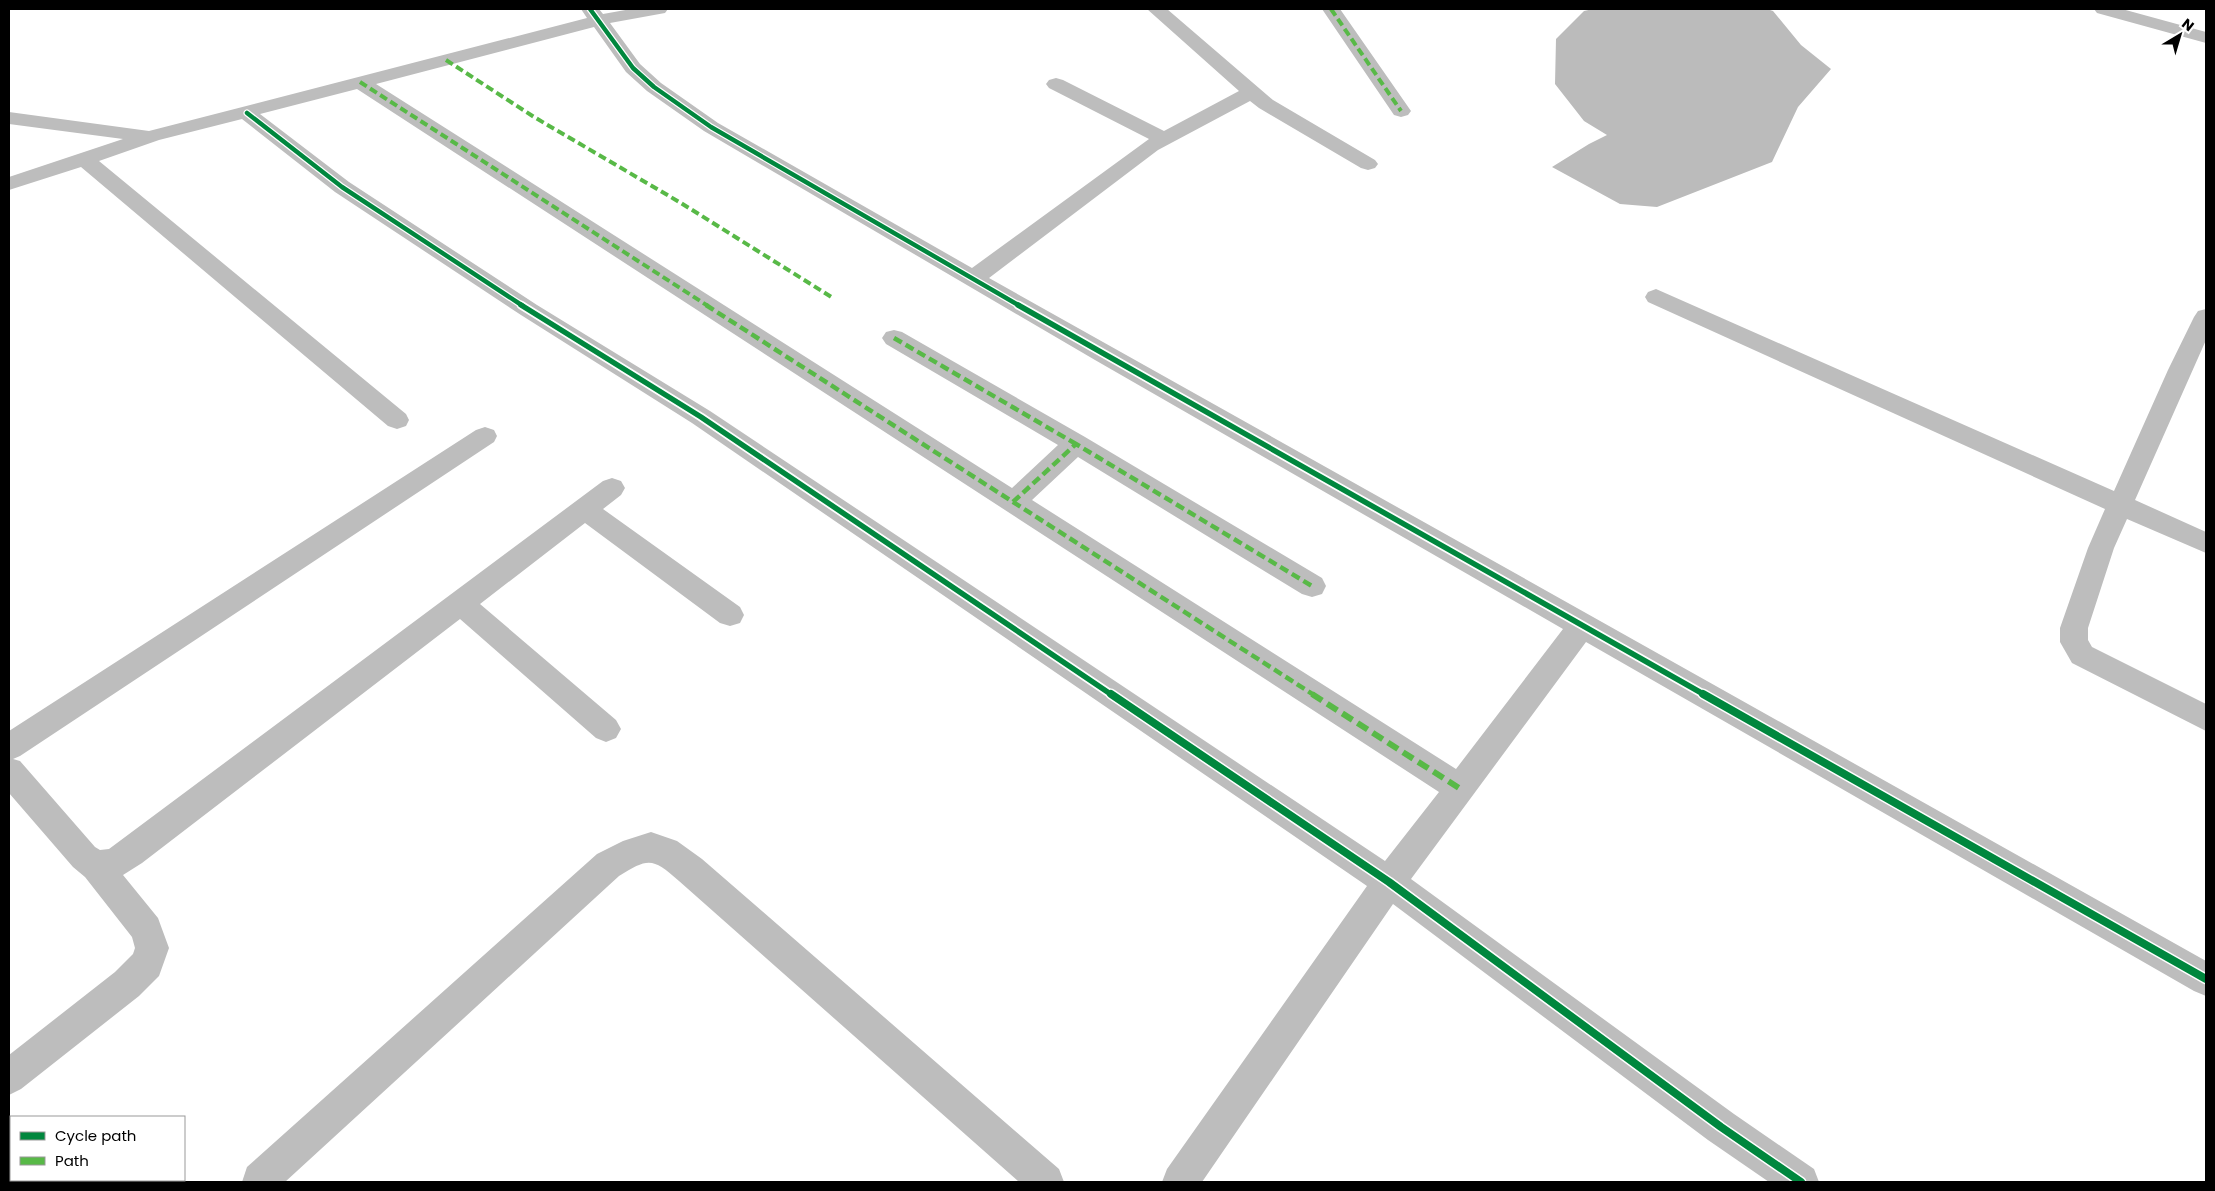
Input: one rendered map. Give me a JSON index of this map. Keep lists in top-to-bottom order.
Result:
{
  "legend": ["Cycle path", "Path"],
  "north": "top right"
}
